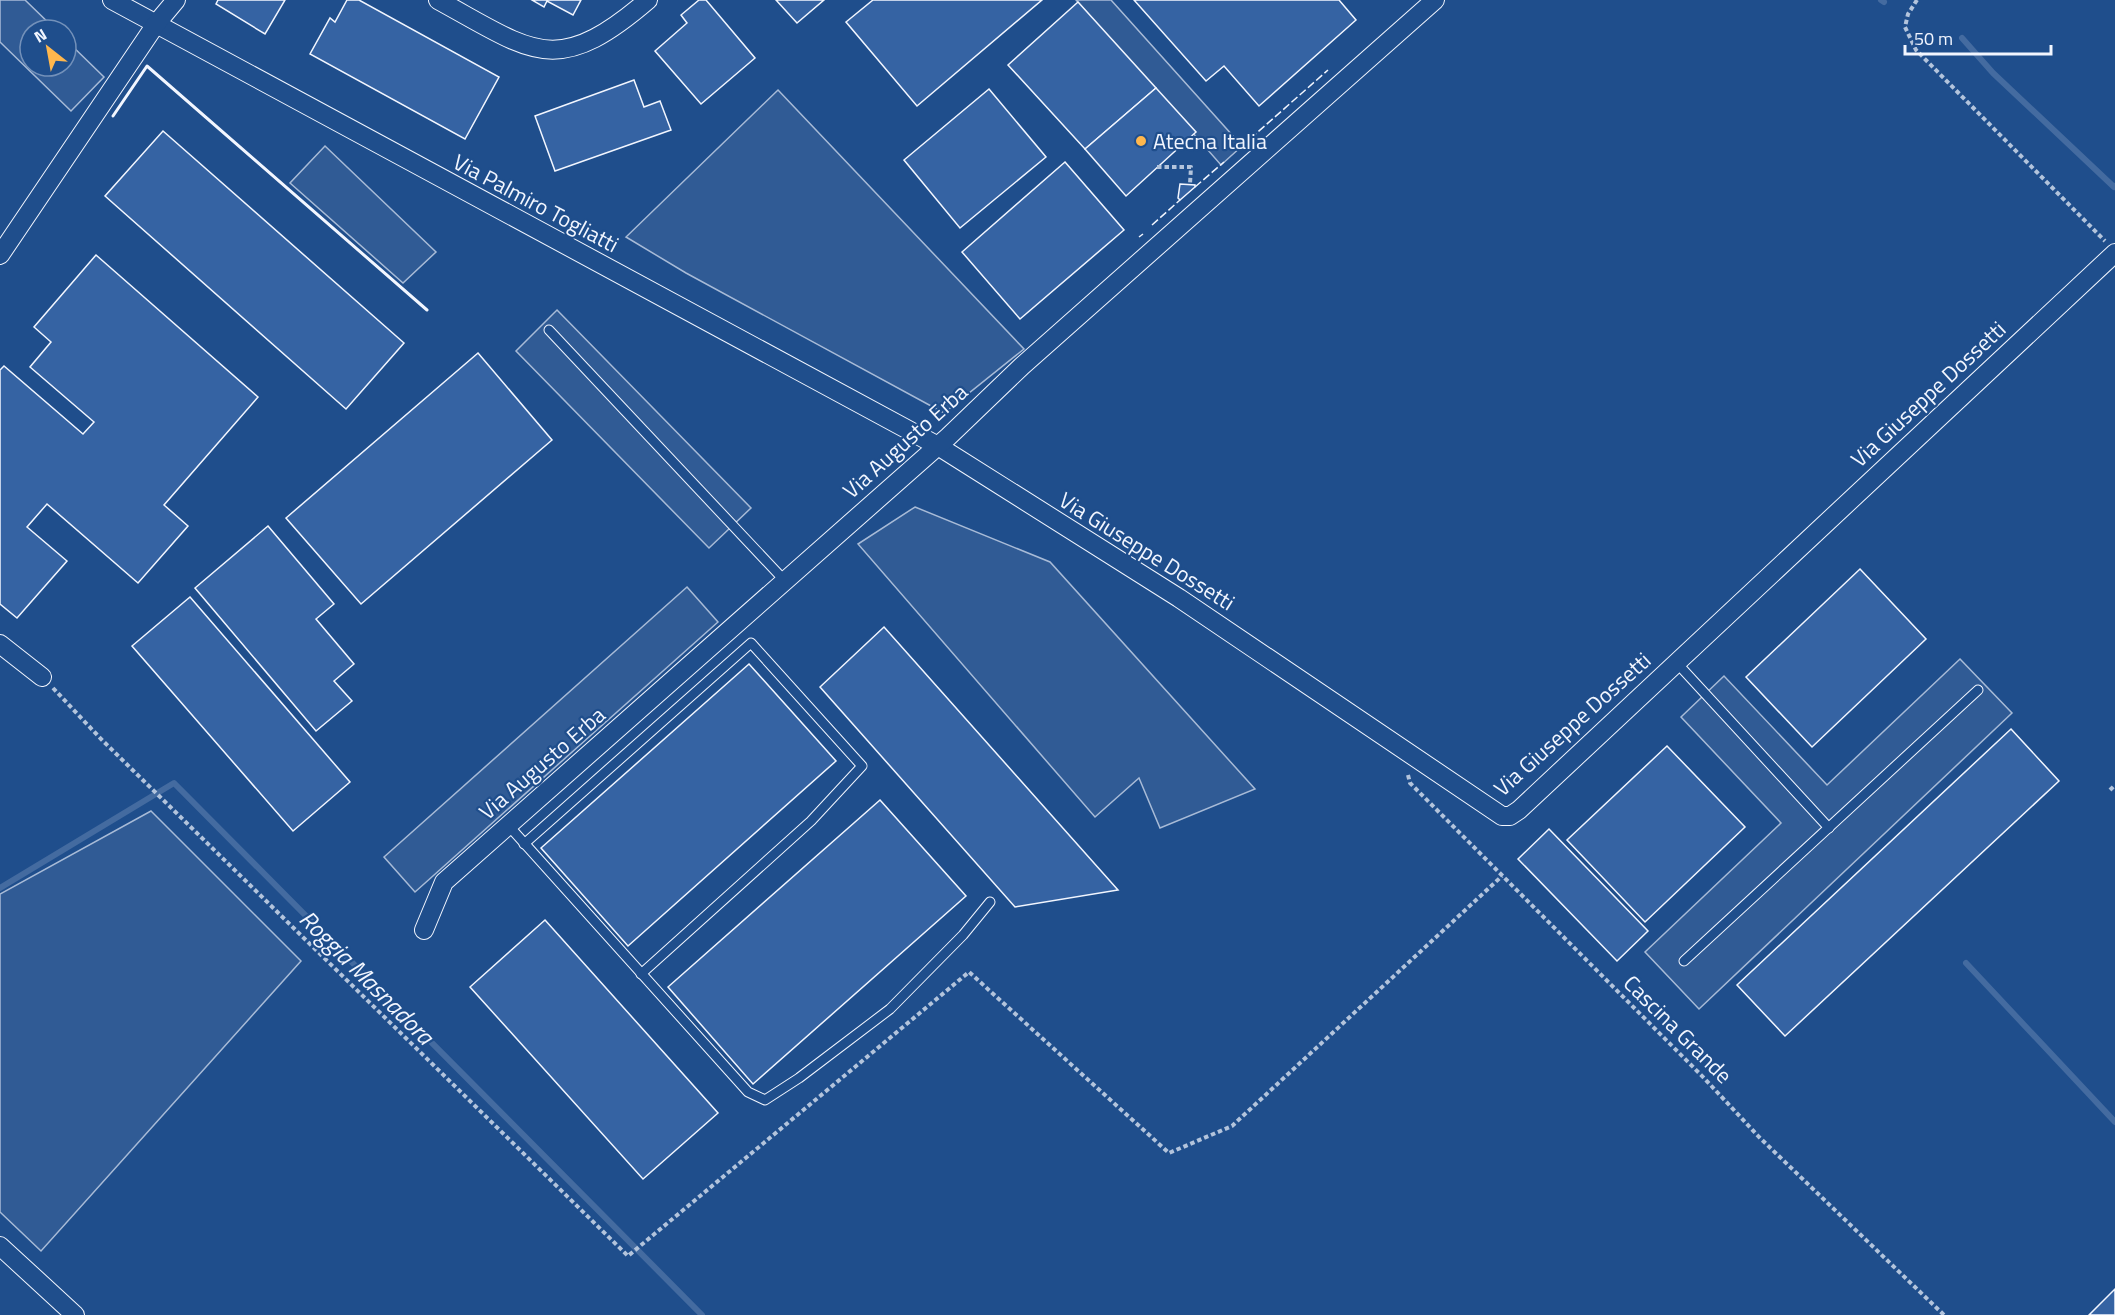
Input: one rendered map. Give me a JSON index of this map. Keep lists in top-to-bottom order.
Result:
{
  "streets": {
    "street": ["Via Palmiro Togliatti", "Via Giuseppe Dossetti", "Via Augusto Erba"],
    "path": ["Cascina Grande"]
  },
  "crossings": [
    ["Via Palmiro Togliatti", "Via Giuseppe Dossetti"],
    ["Via Palmiro Togliatti", "Via Augusto Erba"],
    ["Via Giuseppe Dossetti", "Via Augusto Erba"],
    ["Via Giuseppe Dossetti", "Cascina Grande"]
  ],
  "water": ["Roggia Masnadora"],
  "places": ["Atecna Italia"],
  "scale_bar": "50 m",
  "north": "top left"
}
